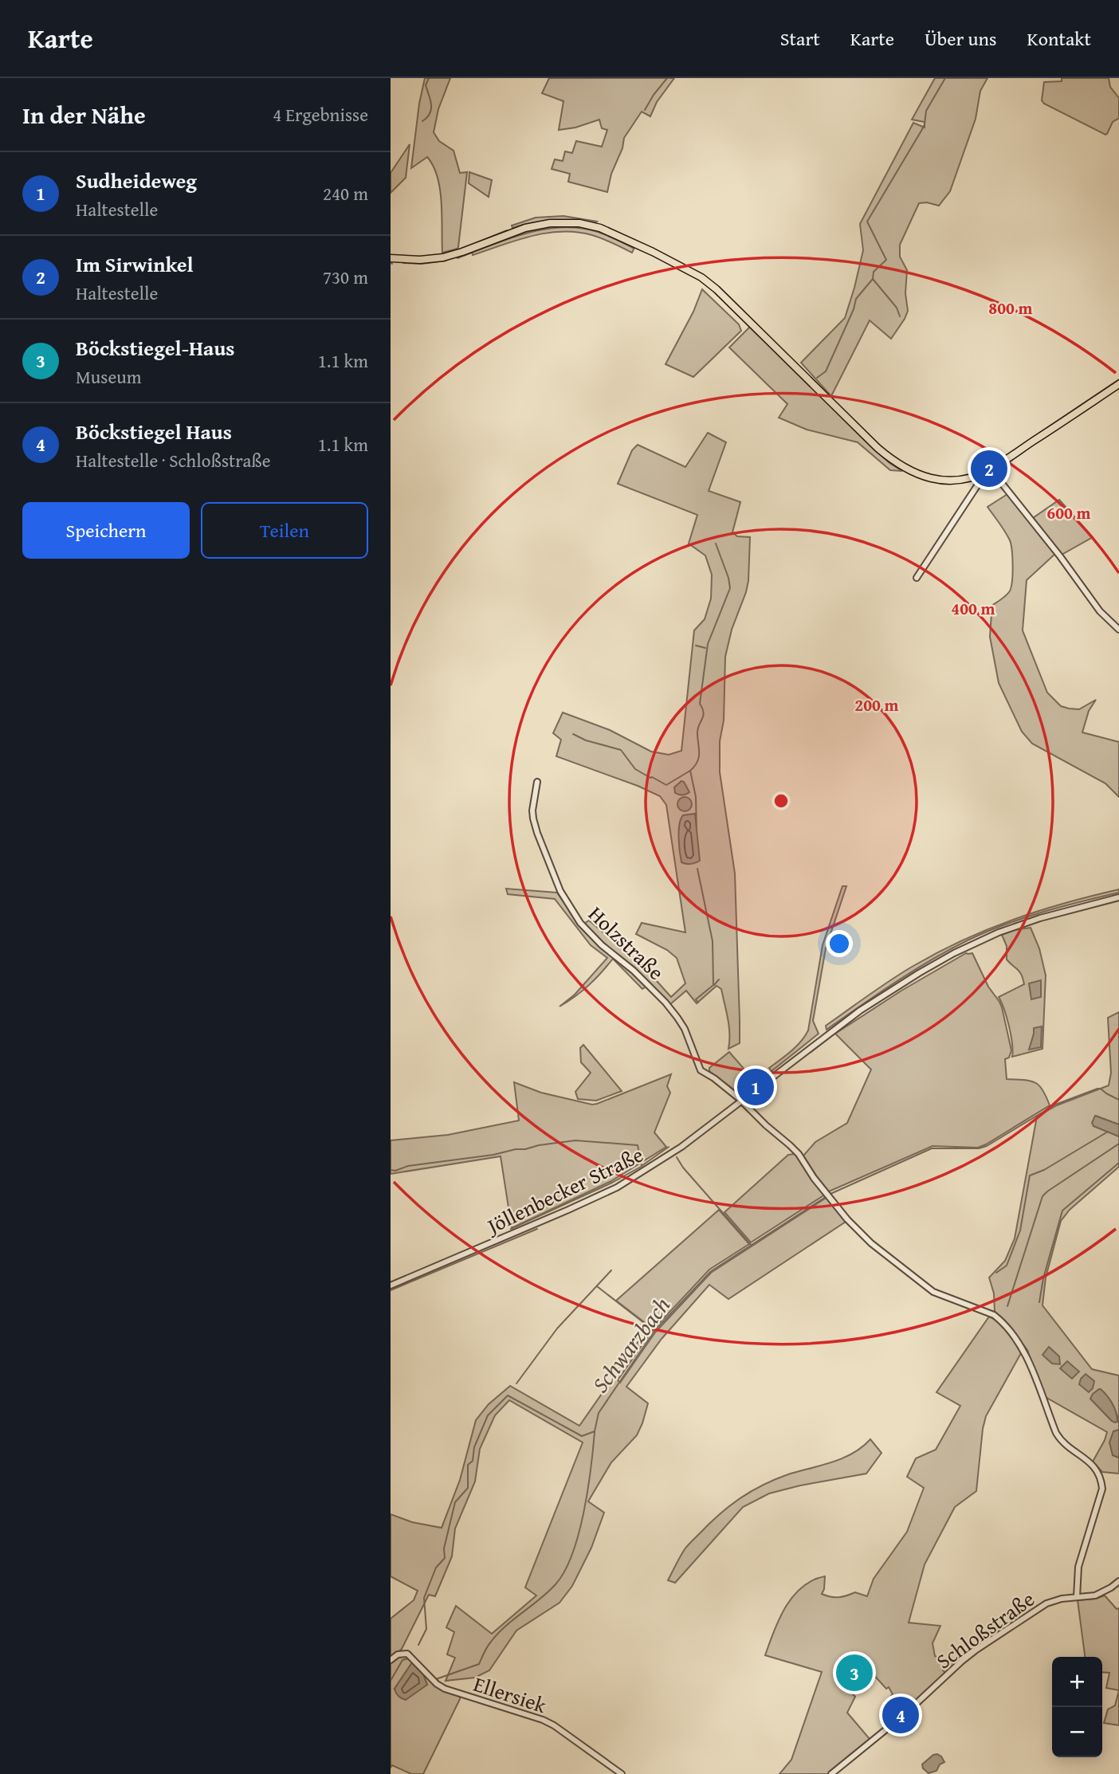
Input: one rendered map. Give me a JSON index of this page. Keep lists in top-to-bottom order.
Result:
{
  "streets": {
    "street": [
      "Holzstraße",
      "Jöllenbecker Straße",
      "Schloßstraße",
      "Ellersiek"
    ]
  },
  "crossings": [
    ["Holzstraße", "Jöllenbecker Straße"],
    ["Holzstraße", "Schloßstraße"]
  ],
  "water": ["Schwarzbach"],
  "page": {
    "header": "Karte",
    "nav": [
      "Start",
      "Karte",
      "Über uns",
      "Kontakt"
    ],
    "heading": ["In der Nähe", "4 Ergebnisse"],
    "list": [
      {
        "mark": "1",
        "name": "Sudheideweg",
        "note": "Haltestelle",
        "value": "240 m"
      },
      {
        "mark": "2",
        "name": "Im Sirwinkel",
        "note": "Haltestelle",
        "value": "730 m"
      },
      {
        "mark": "3",
        "name": "Böckstiegel-Haus",
        "note": "Museum",
        "value": "1.1 km"
      },
      {
        "mark": "4",
        "name": "Böckstiegel Haus",
        "note": "Haltestelle · Schloßstraße",
        "value": "1.1 km"
      }
    ],
    "pins": [
      "2",
      "1",
      "3",
      "4"
    ],
    "buttons": ["Speichern", "Teilen"],
    "map_buttons": ["+", "−"]
  },
  "rings": [
    "800 m",
    "600 m",
    "400 m",
    "200 m"
  ]
}
